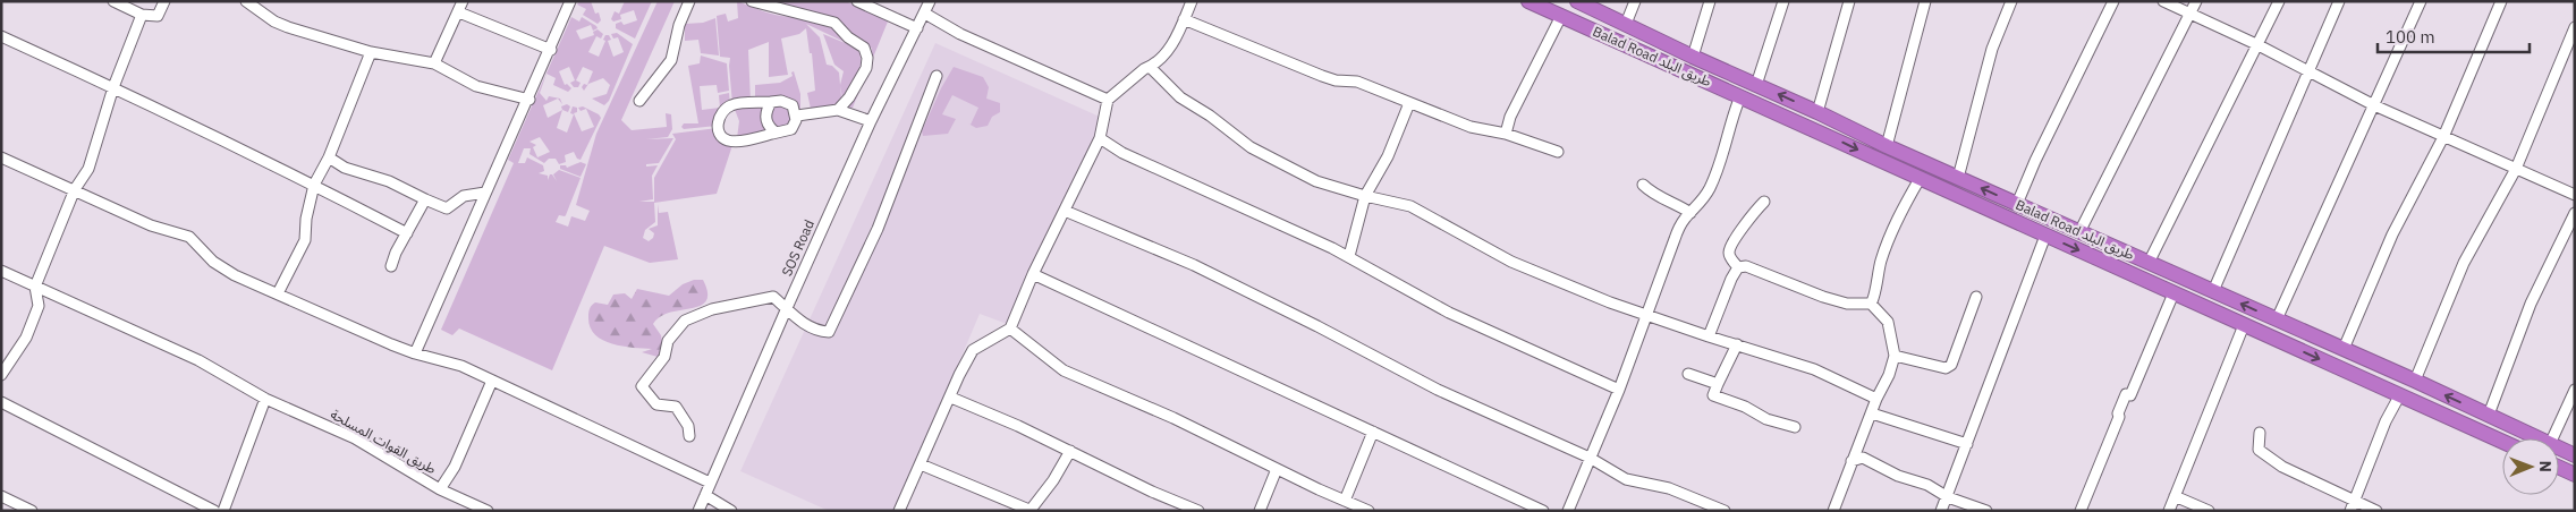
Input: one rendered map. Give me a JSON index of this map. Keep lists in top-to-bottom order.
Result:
{
  "streets": {
    "highway": ["Balad Road طريق البلد"],
    "street": ["SOS Road", "طريق القوات المسلحة"]
  },
  "scale_bar": "100 m",
  "north": "right"
}
